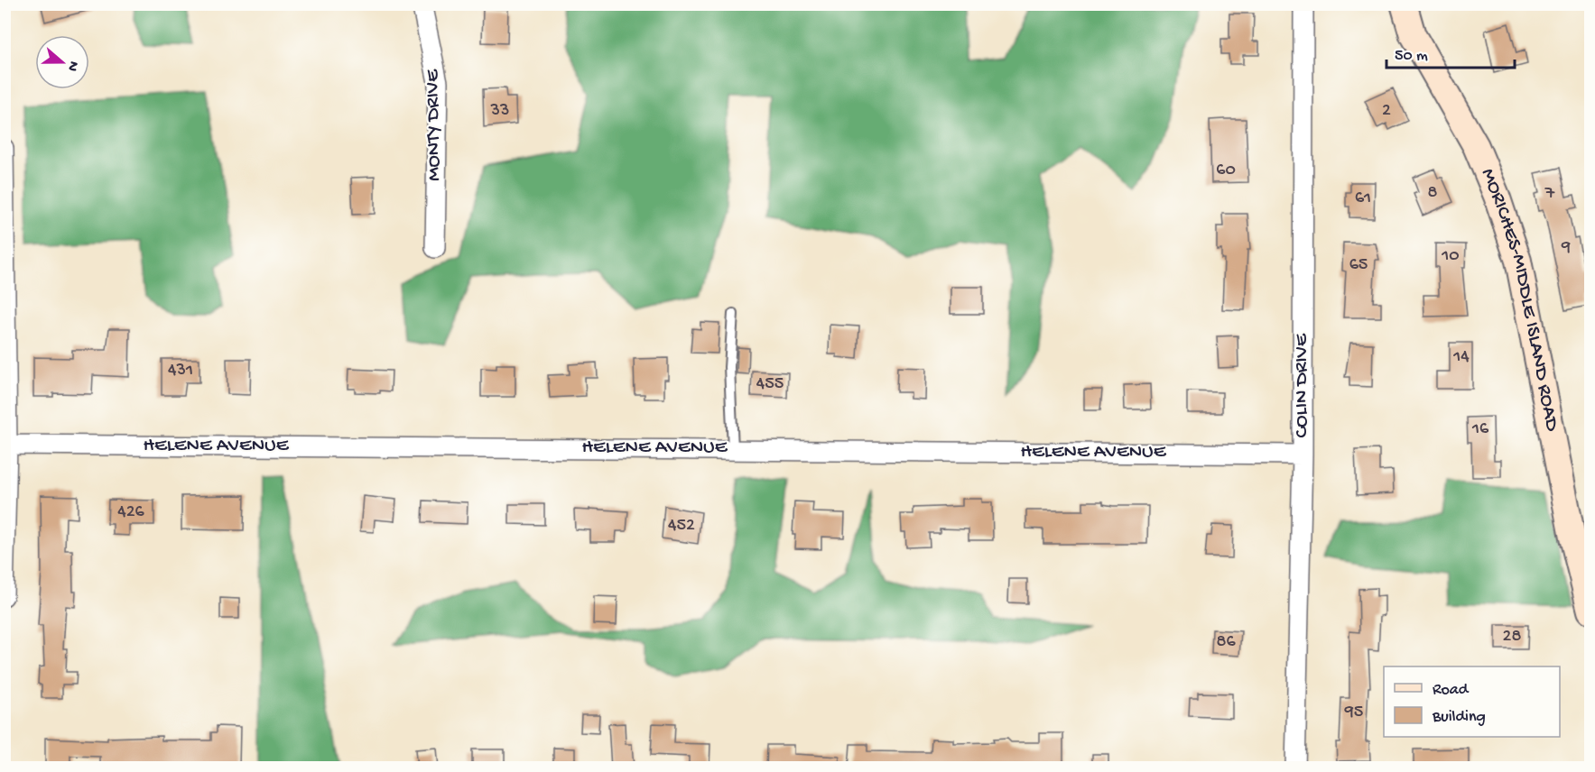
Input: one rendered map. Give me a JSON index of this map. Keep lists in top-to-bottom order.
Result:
{
  "streets": {
    "main road": ["MORICHES-MIDDLE ISLAND ROAD"],
    "street": ["MONTY DRIVE", "COLIN DRIVE", "HELENE AVENUE"]
  },
  "crossings": [
    ["COLIN DRIVE", "HELENE AVENUE"]
  ],
  "house_numbers": [
    "33",
    "2",
    "60",
    "8",
    "7",
    "61",
    "9",
    "10",
    "65",
    "14",
    "431",
    "455",
    "16",
    "426",
    "452",
    "28",
    "86",
    "95"
  ],
  "legend": ["Road", "Building"],
  "scale_bar": "50 m",
  "north": "right"
}
